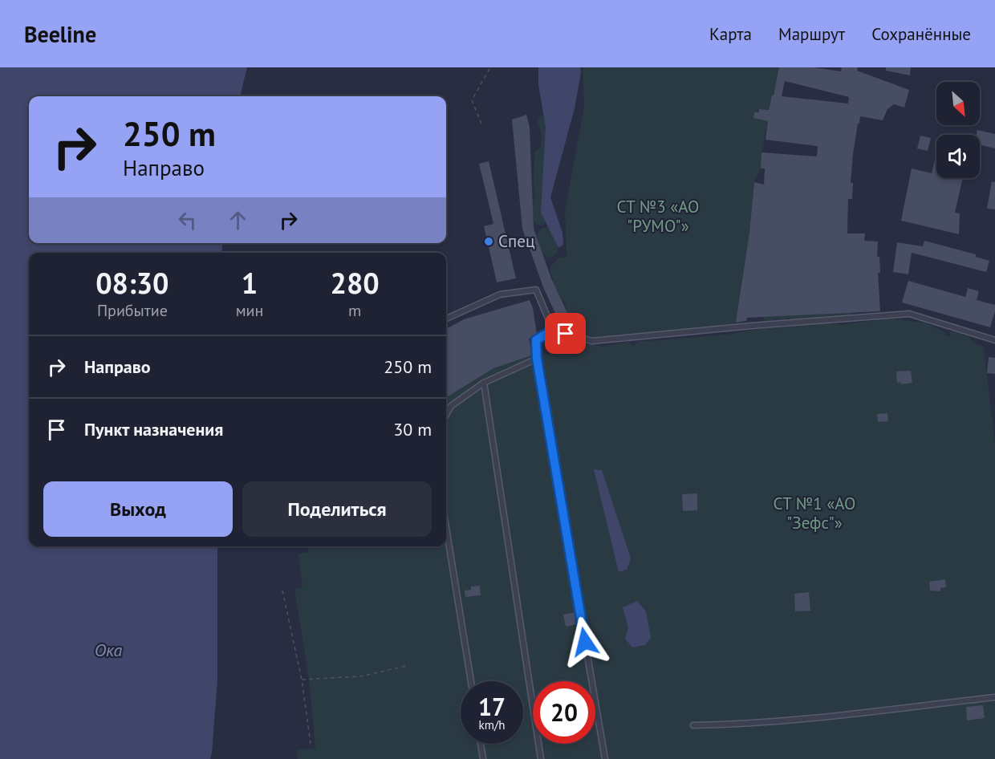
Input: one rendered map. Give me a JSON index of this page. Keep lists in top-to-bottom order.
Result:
{
  "water": ["Ока"],
  "parks": ["СТ №3 «АО \"РУМО\"»", "СТ №1 «АО \"Зефс\"»"],
  "places": ["Спец"],
  "north": "bottom right",
  "page": {
    "header": "Beeline",
    "nav": ["Карта", "Маршрут", "Сохранённые"],
    "turn": ["250 m", "Направо"],
    "eta": [
      "08:30",
      "Прибытие",
      "1",
      "мин",
      "280",
      "m"
    ],
    "list": [
      {
        "name": "Направо",
        "value": "250 m"
      },
      {
        "name": "Пункт назначения",
        "value": "30 m"
      }
    ],
    "buttons": ["Выход", "Поделиться"],
    "speed": "17 km/h",
    "limit": "20"
  }
}
